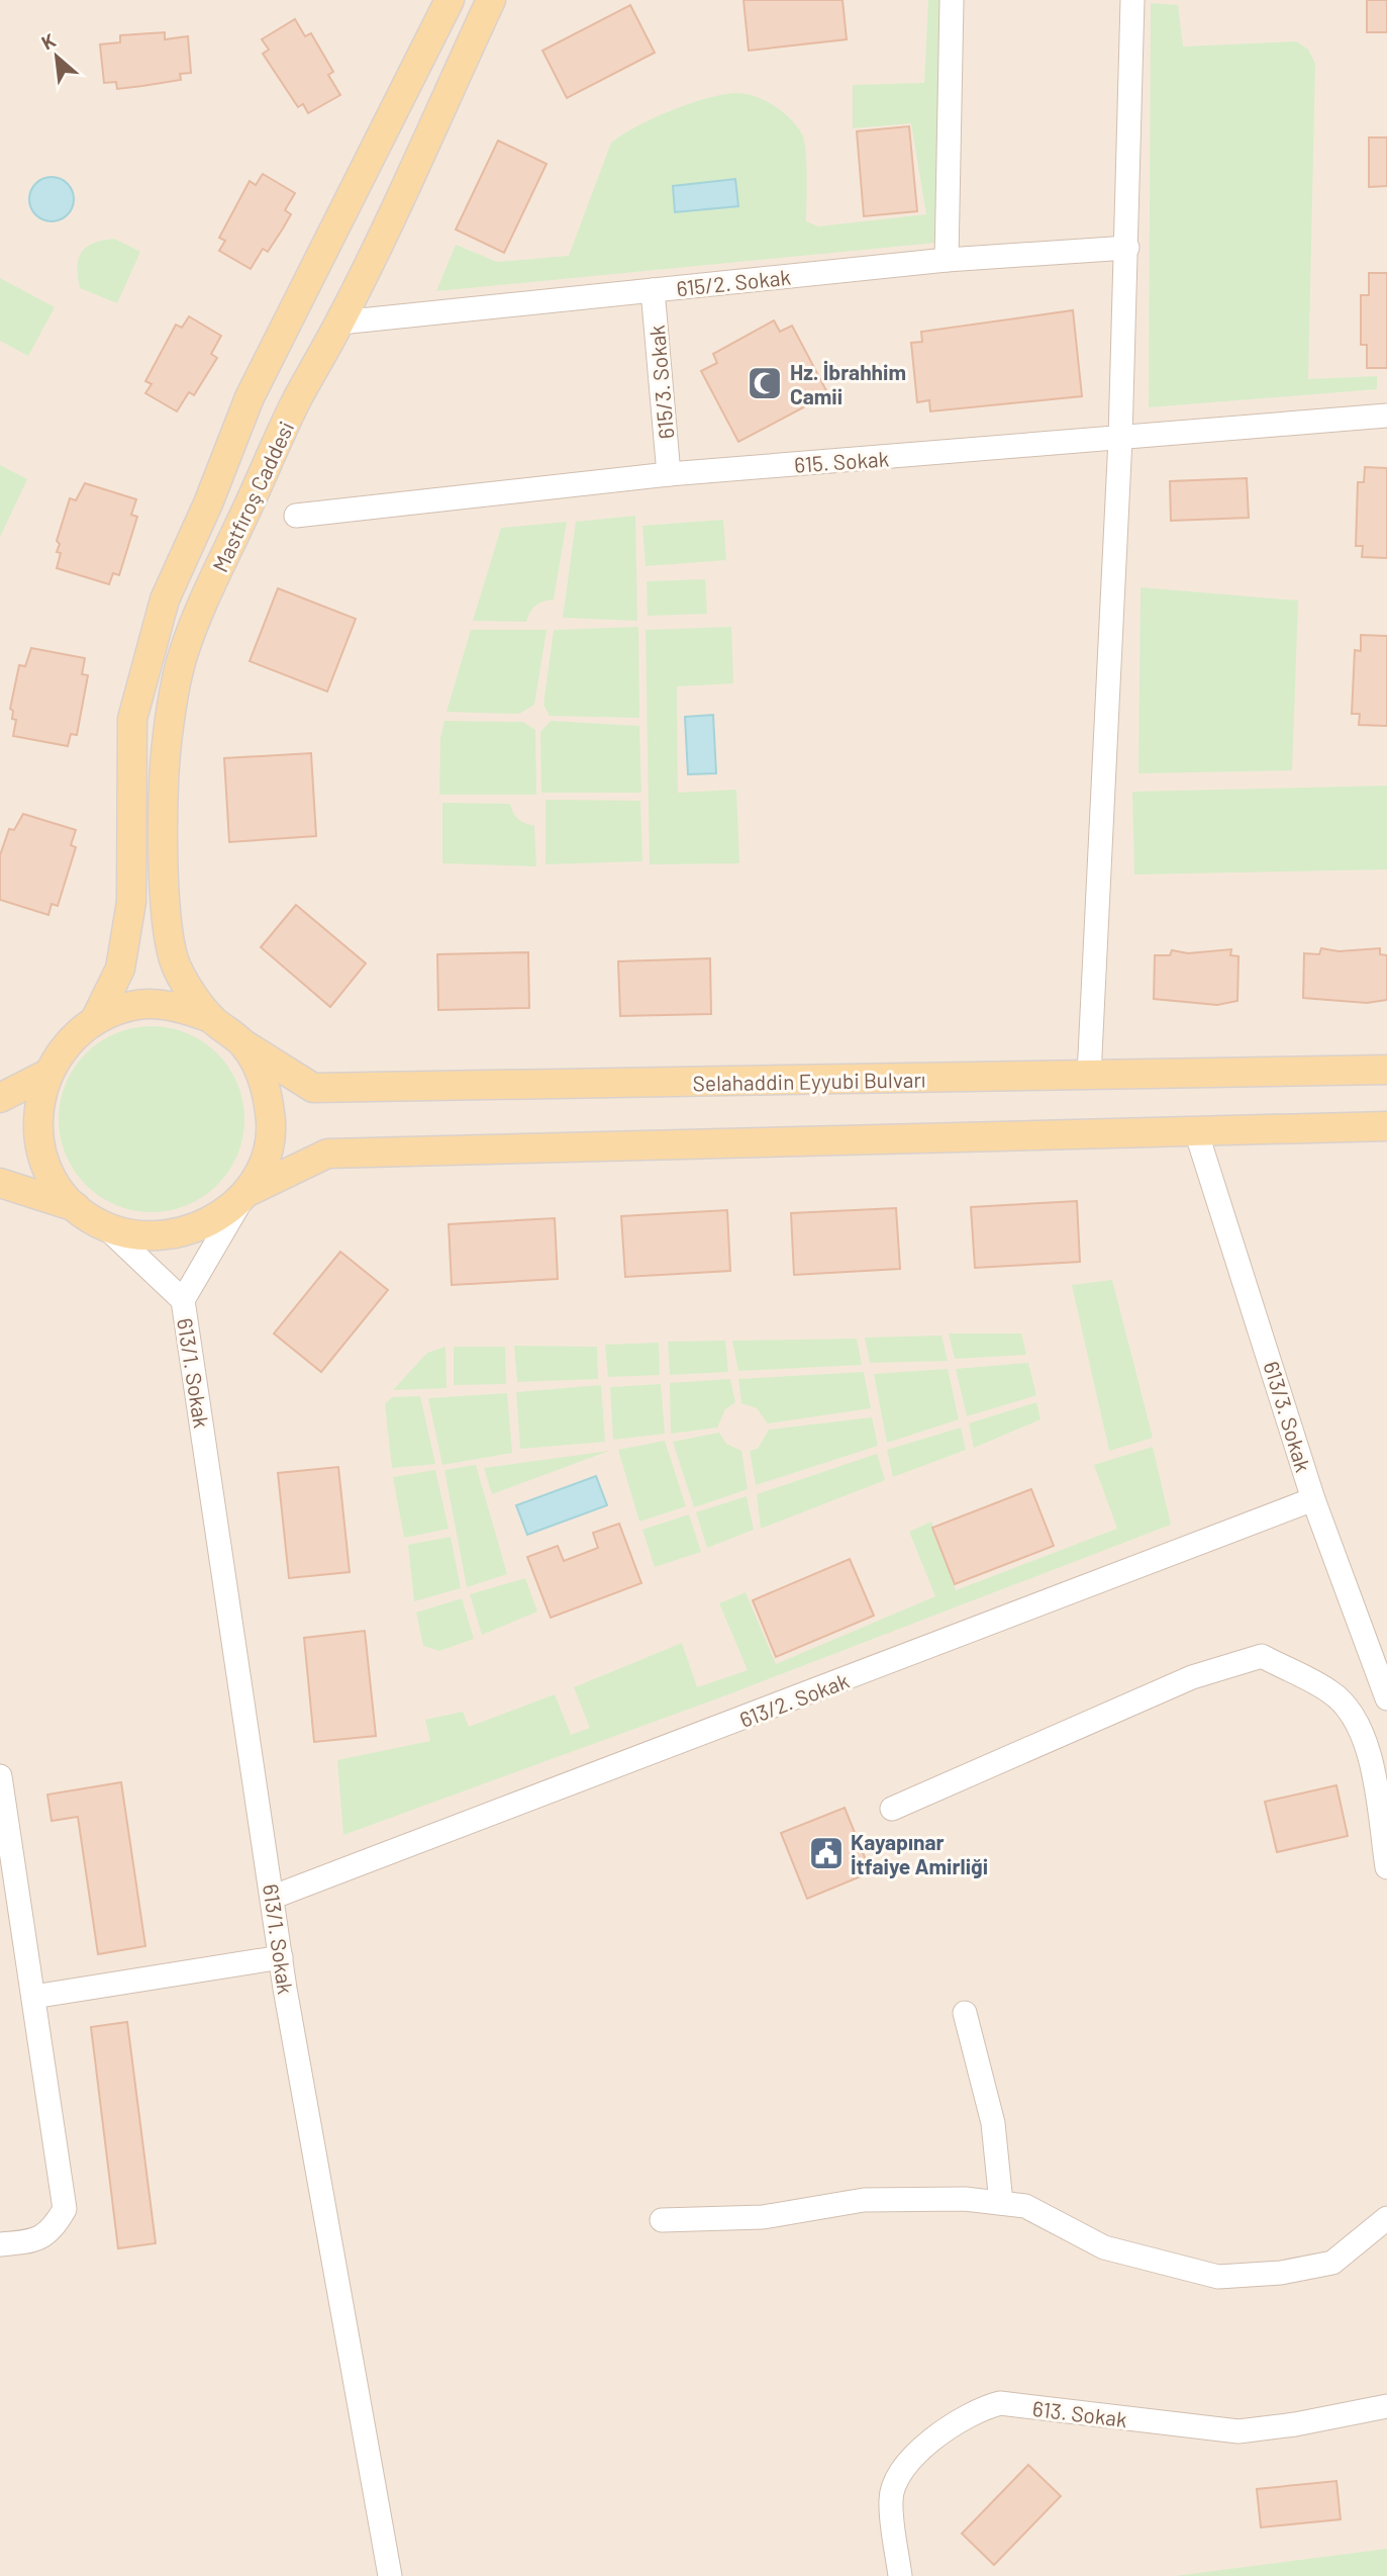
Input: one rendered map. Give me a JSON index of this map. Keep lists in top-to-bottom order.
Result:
{
  "streets": {
    "main road": ["Mastfıroş Caddesi", "Selahaddin Eyyubi Bulvarı"],
    "street": [
      "615/2. Sokak",
      "615/3. Sokak",
      "615. Sokak",
      "613/1. Sokak",
      "613/3. Sokak",
      "613/2. Sokak",
      "613. Sokak"
    ]
  },
  "crossings": [
    ["615/2. Sokak", "615/3. Sokak"],
    ["615/2. Sokak", "Mastfıroş Caddesi"],
    ["615/3. Sokak", "615. Sokak"],
    ["Mastfıroş Caddesi", "Selahaddin Eyyubi Bulvarı"],
    ["613/1. Sokak", "613/2. Sokak"],
    ["613/3. Sokak", "613/2. Sokak"]
  ],
  "places": {
    "mosque": ["Hz. İbrahhim Camii"],
    "public building": ["Kayapınar İtfaiye Amirliği"]
  },
  "north": "top left"
}
